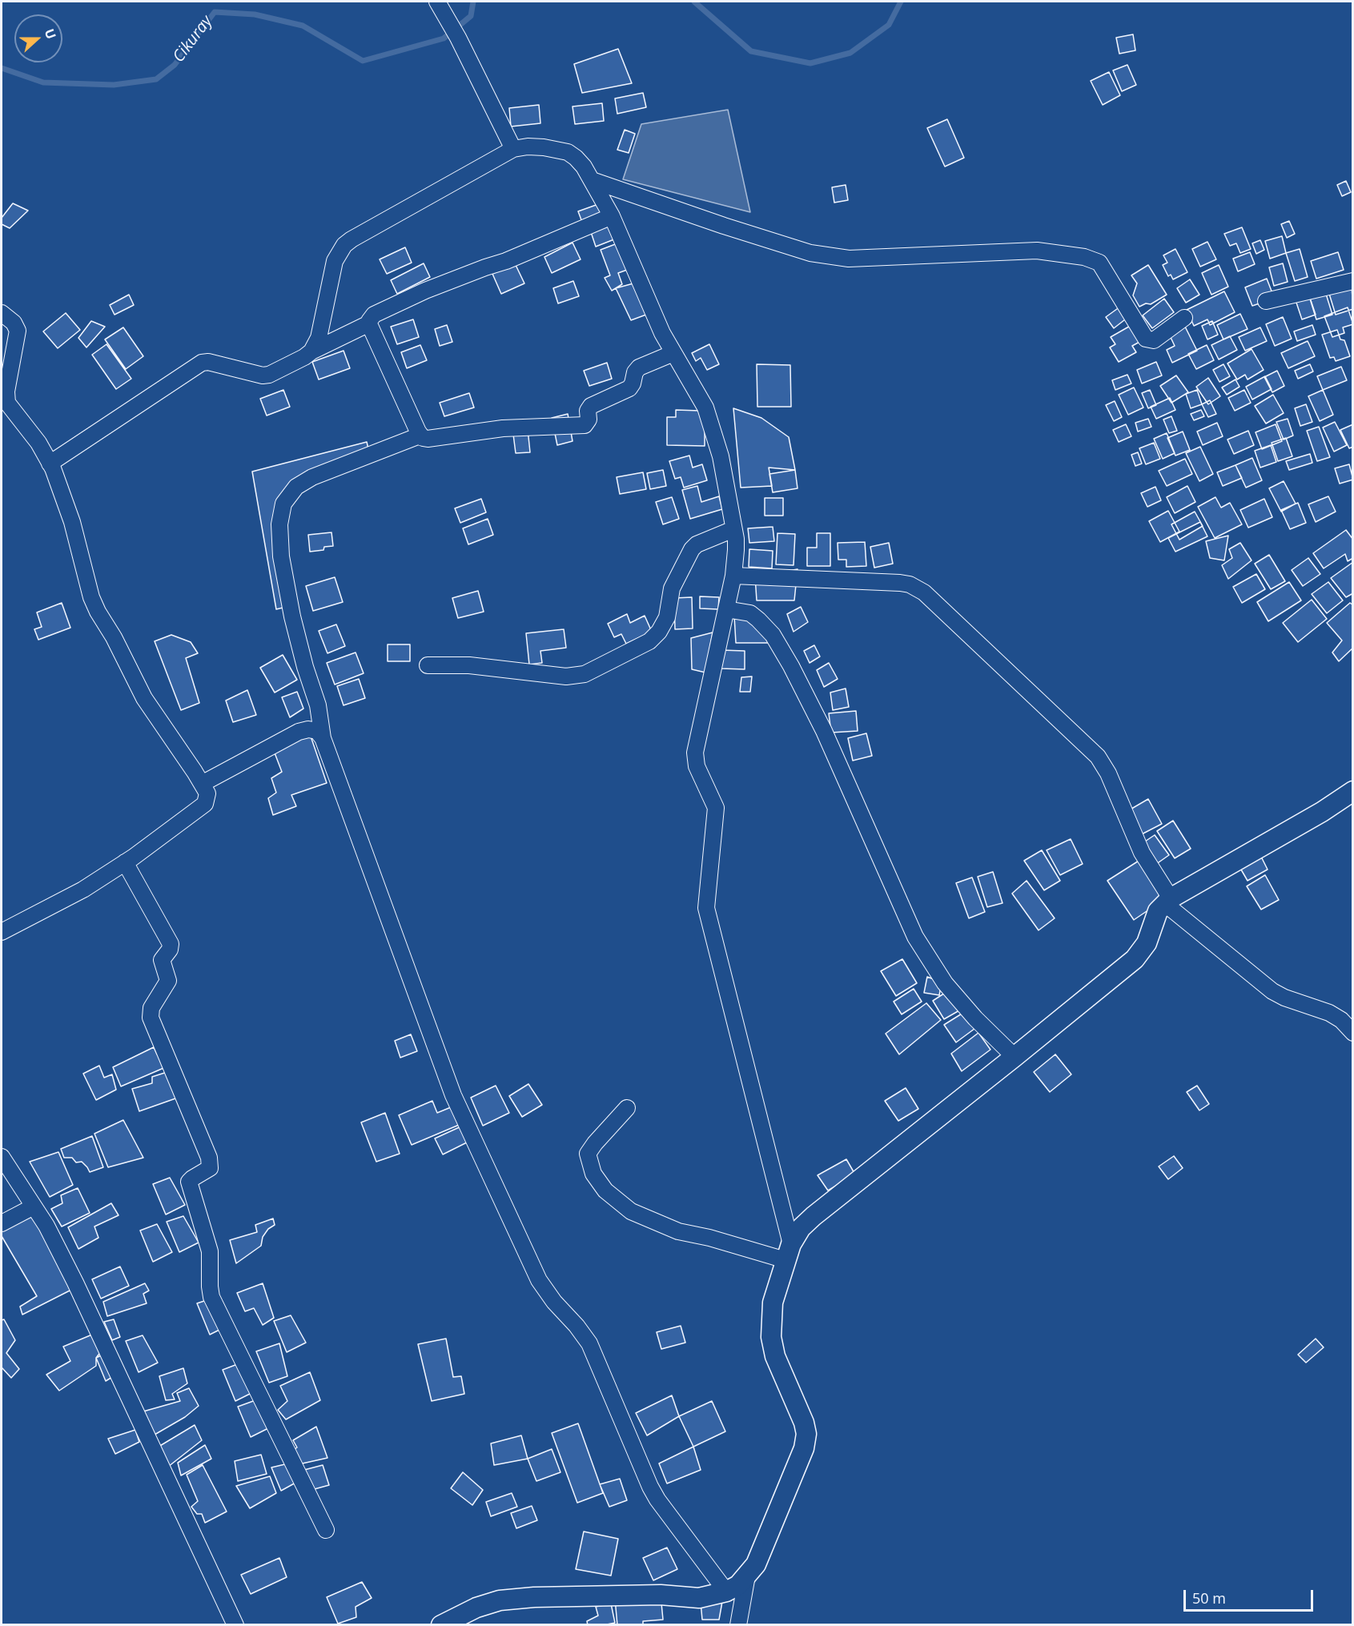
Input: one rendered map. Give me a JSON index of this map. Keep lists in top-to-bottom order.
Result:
{
  "water": ["Cikuray"],
  "scale_bar": "50 m",
  "north": "right"
}
